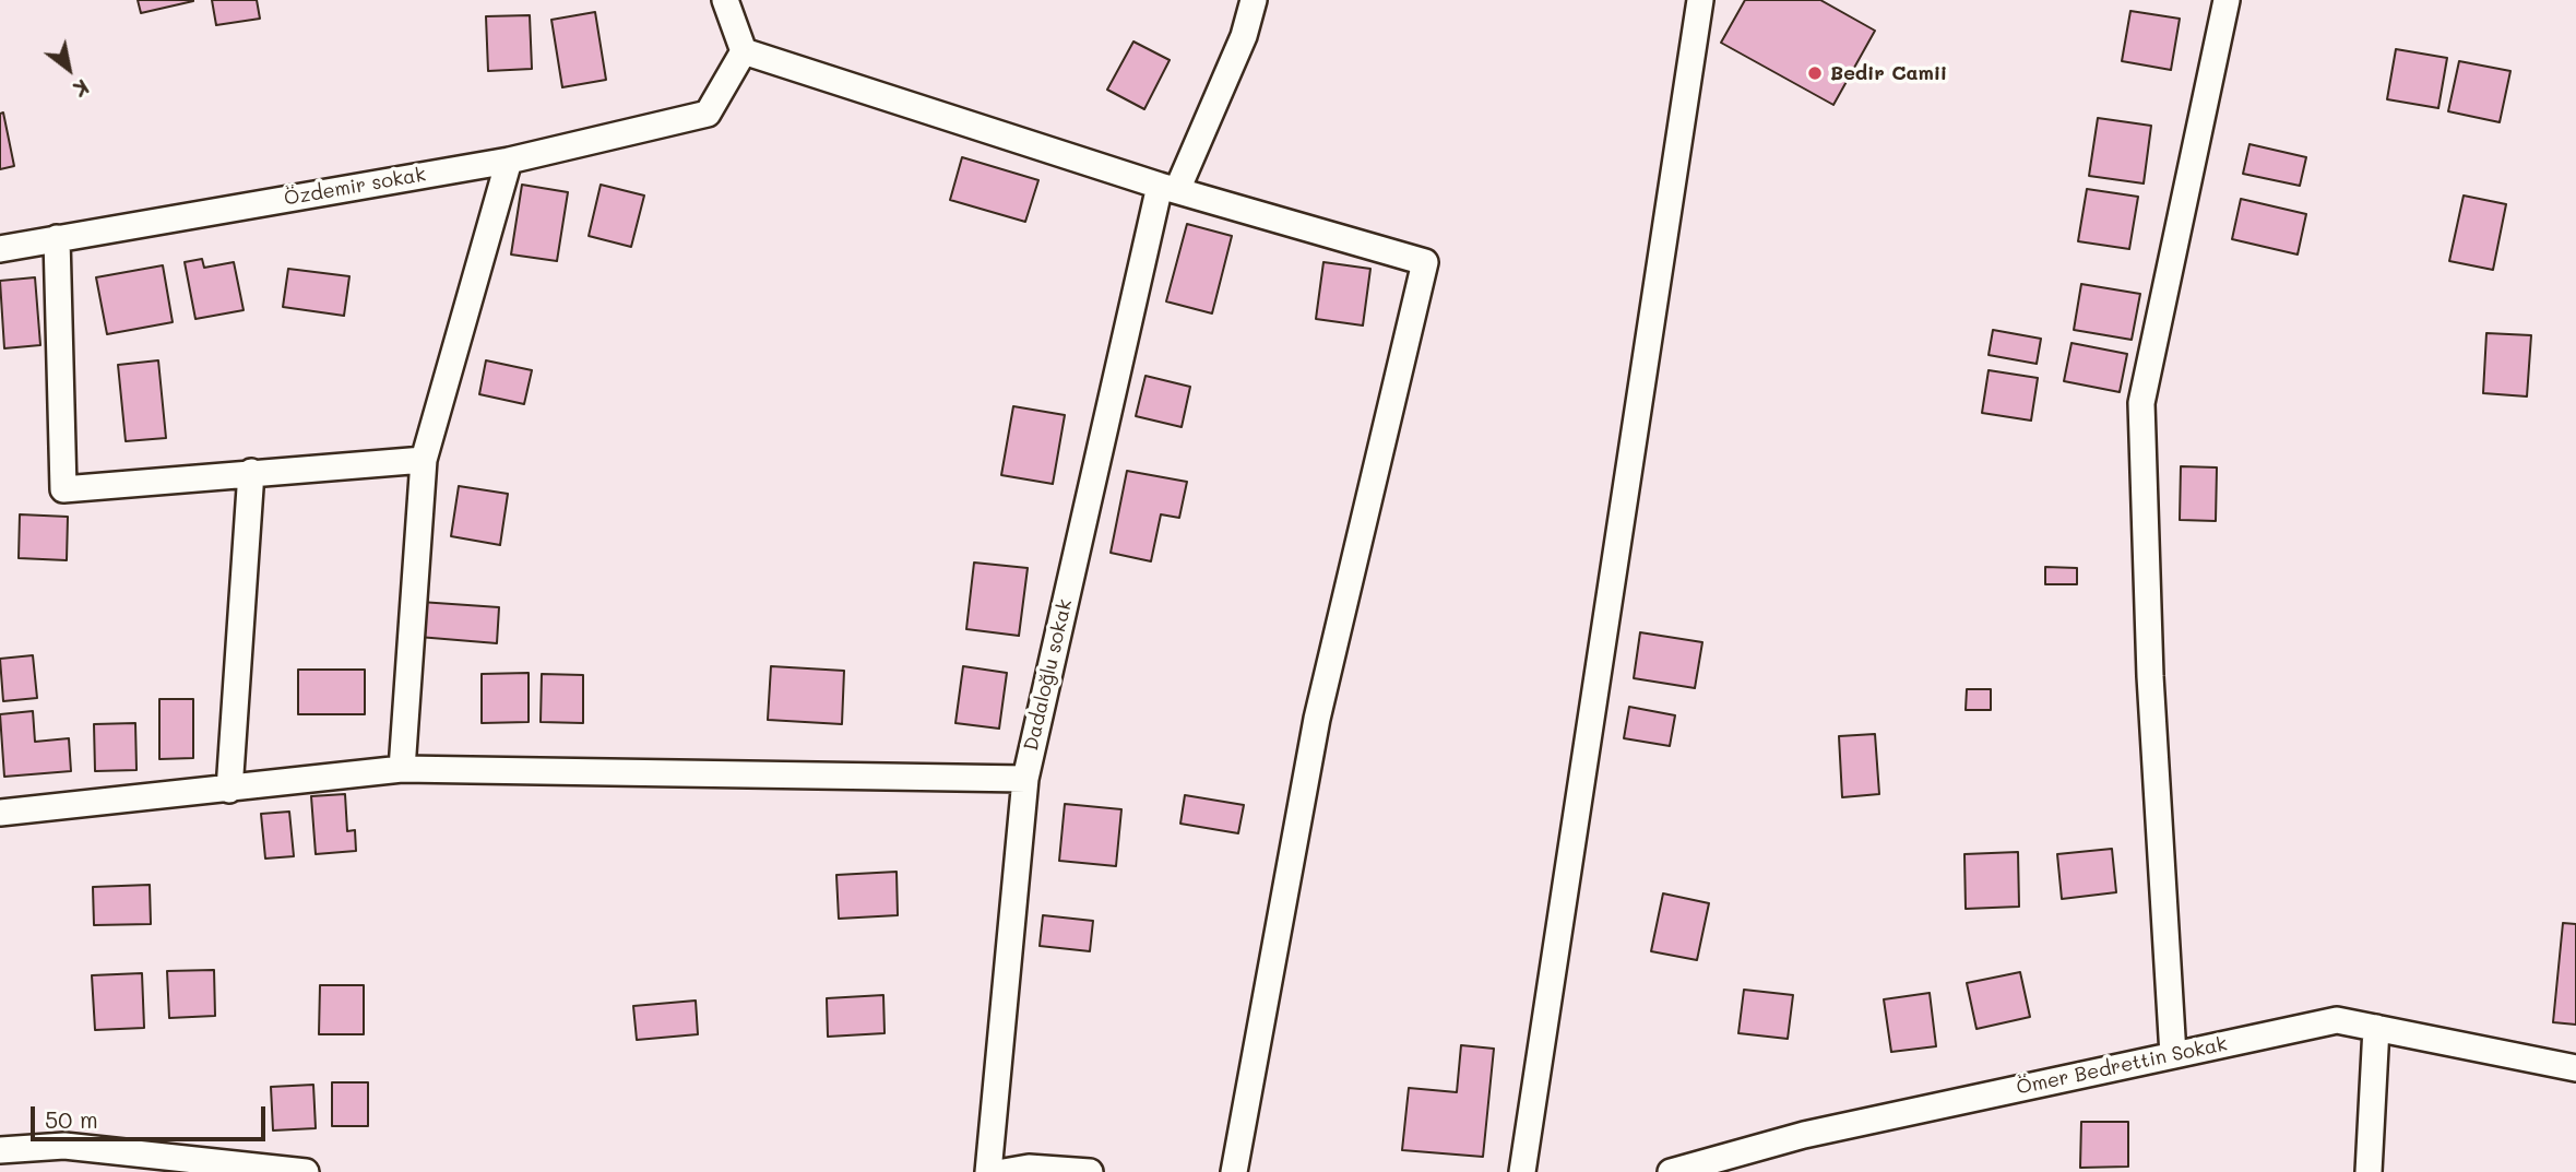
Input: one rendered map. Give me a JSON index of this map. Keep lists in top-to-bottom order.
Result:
{
  "streets": {
    "street": ["Özdemir sokak", "Dadaloğlu sokak", "Ömer Bedrettin Sokak"]
  },
  "places": ["Bedir Camii"],
  "scale_bar": "50 m",
  "north": "bottom right"
}
